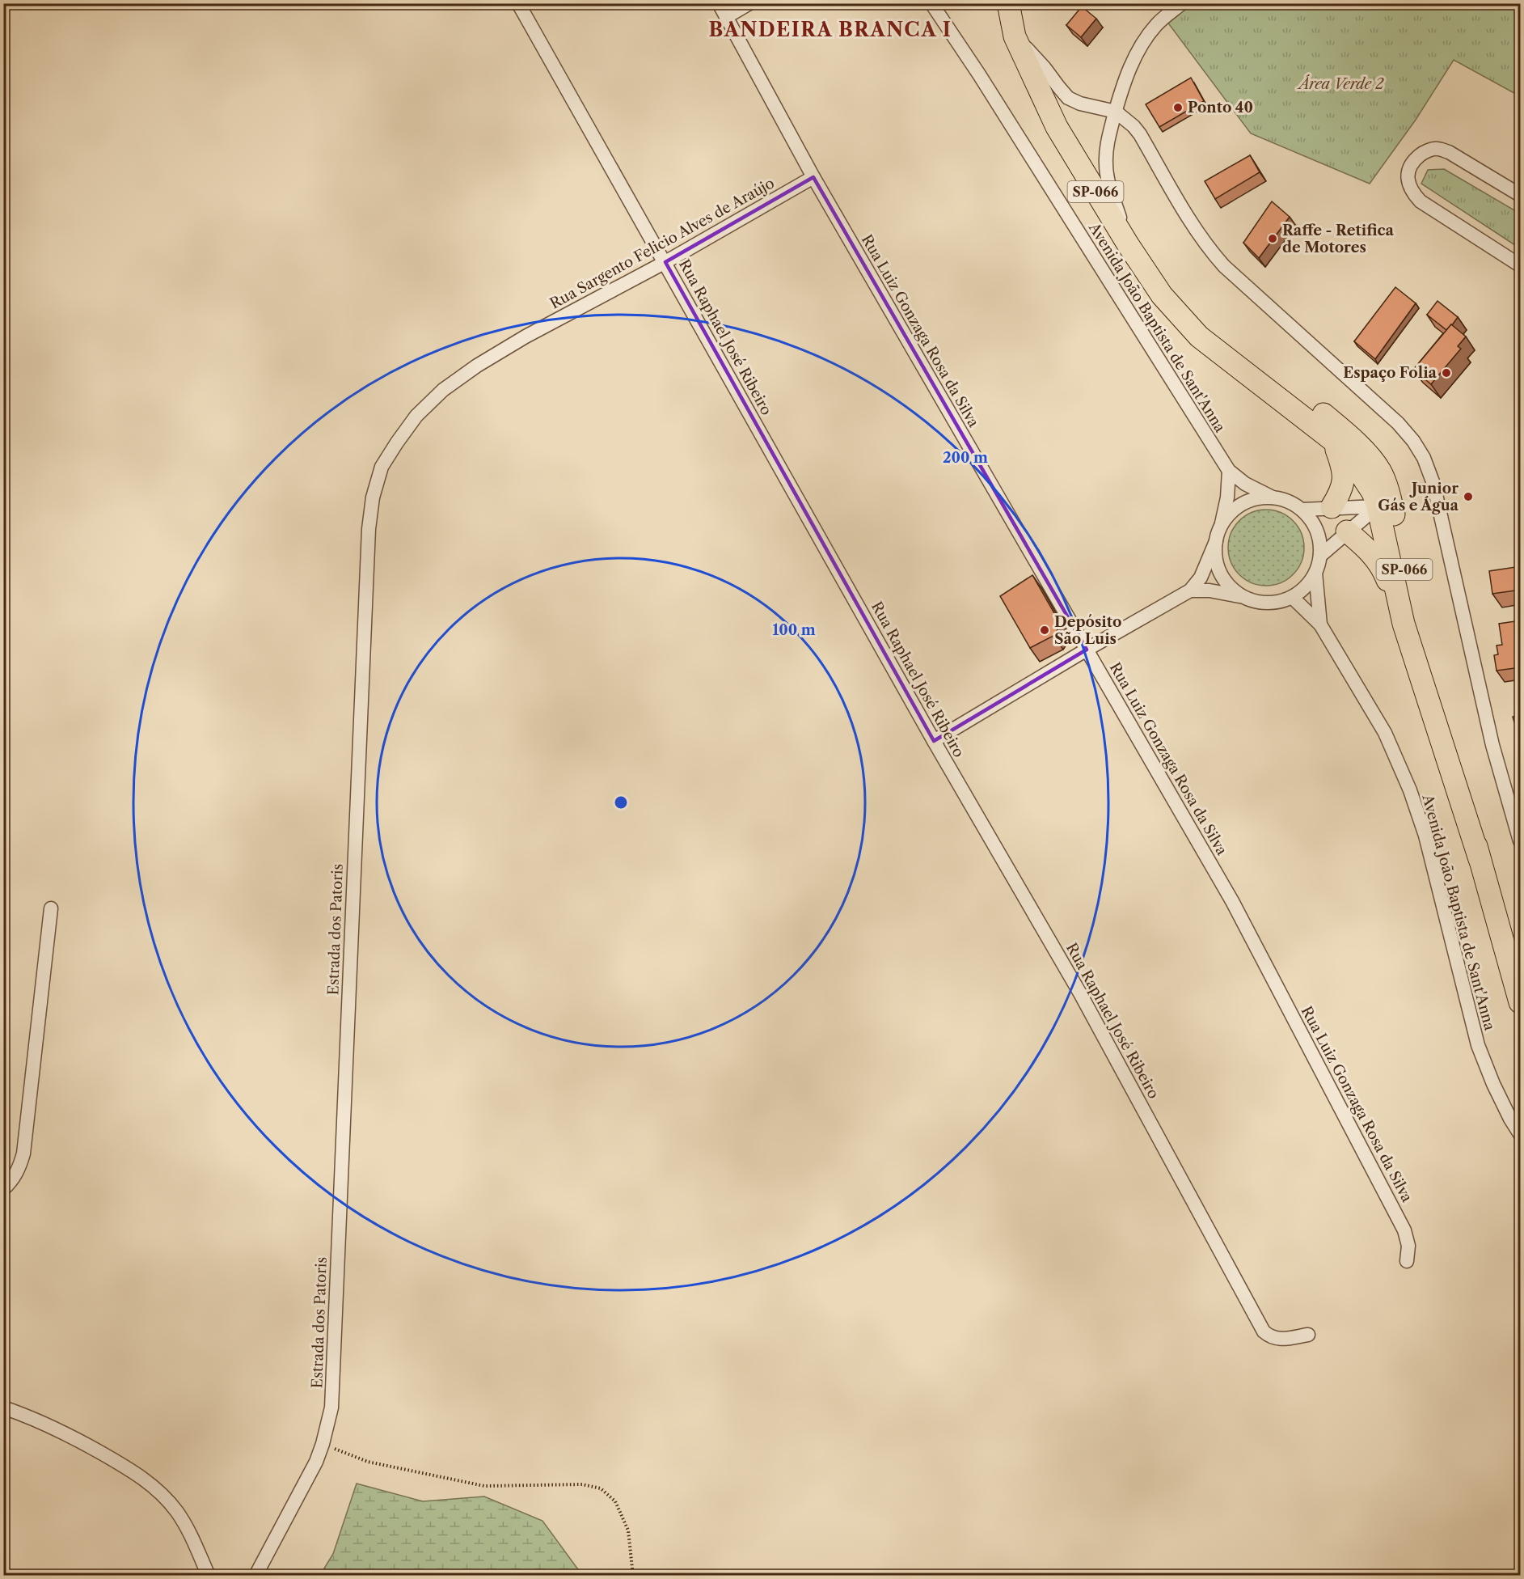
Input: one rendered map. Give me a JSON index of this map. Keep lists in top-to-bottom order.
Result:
{
  "streets": {
    "main road": ["SP-066"],
    "street": [
      "Rua Sargento Felicio Alves de Araújo",
      "Avenida João Baptista de Sant'Anna",
      "Rua Luiz Gonzaga Rosa da Silva",
      "Rua Raphael José Ribeiro",
      "Estrada dos Patoris"
    ]
  },
  "crossings": [
    ["Rua Sargento Felicio Alves de Araújo", "Rua Luiz Gonzaga Rosa da Silva"],
    ["Rua Sargento Felicio Alves de Araújo", "Rua Raphael José Ribeiro"],
    ["Rua Sargento Felicio Alves de Araújo", "Estrada dos Patoris"]
  ],
  "districts": ["BANDEIRA BRANCA I"],
  "parks": ["Área Verde 2"],
  "places": [
    "Ponto 40",
    "Raffe - Retifica de Motores",
    "Espaço Folia",
    "Junior Gás e Água",
    "Depósito São Luis"
  ],
  "rings": ["200 m", "100 m"]
}
